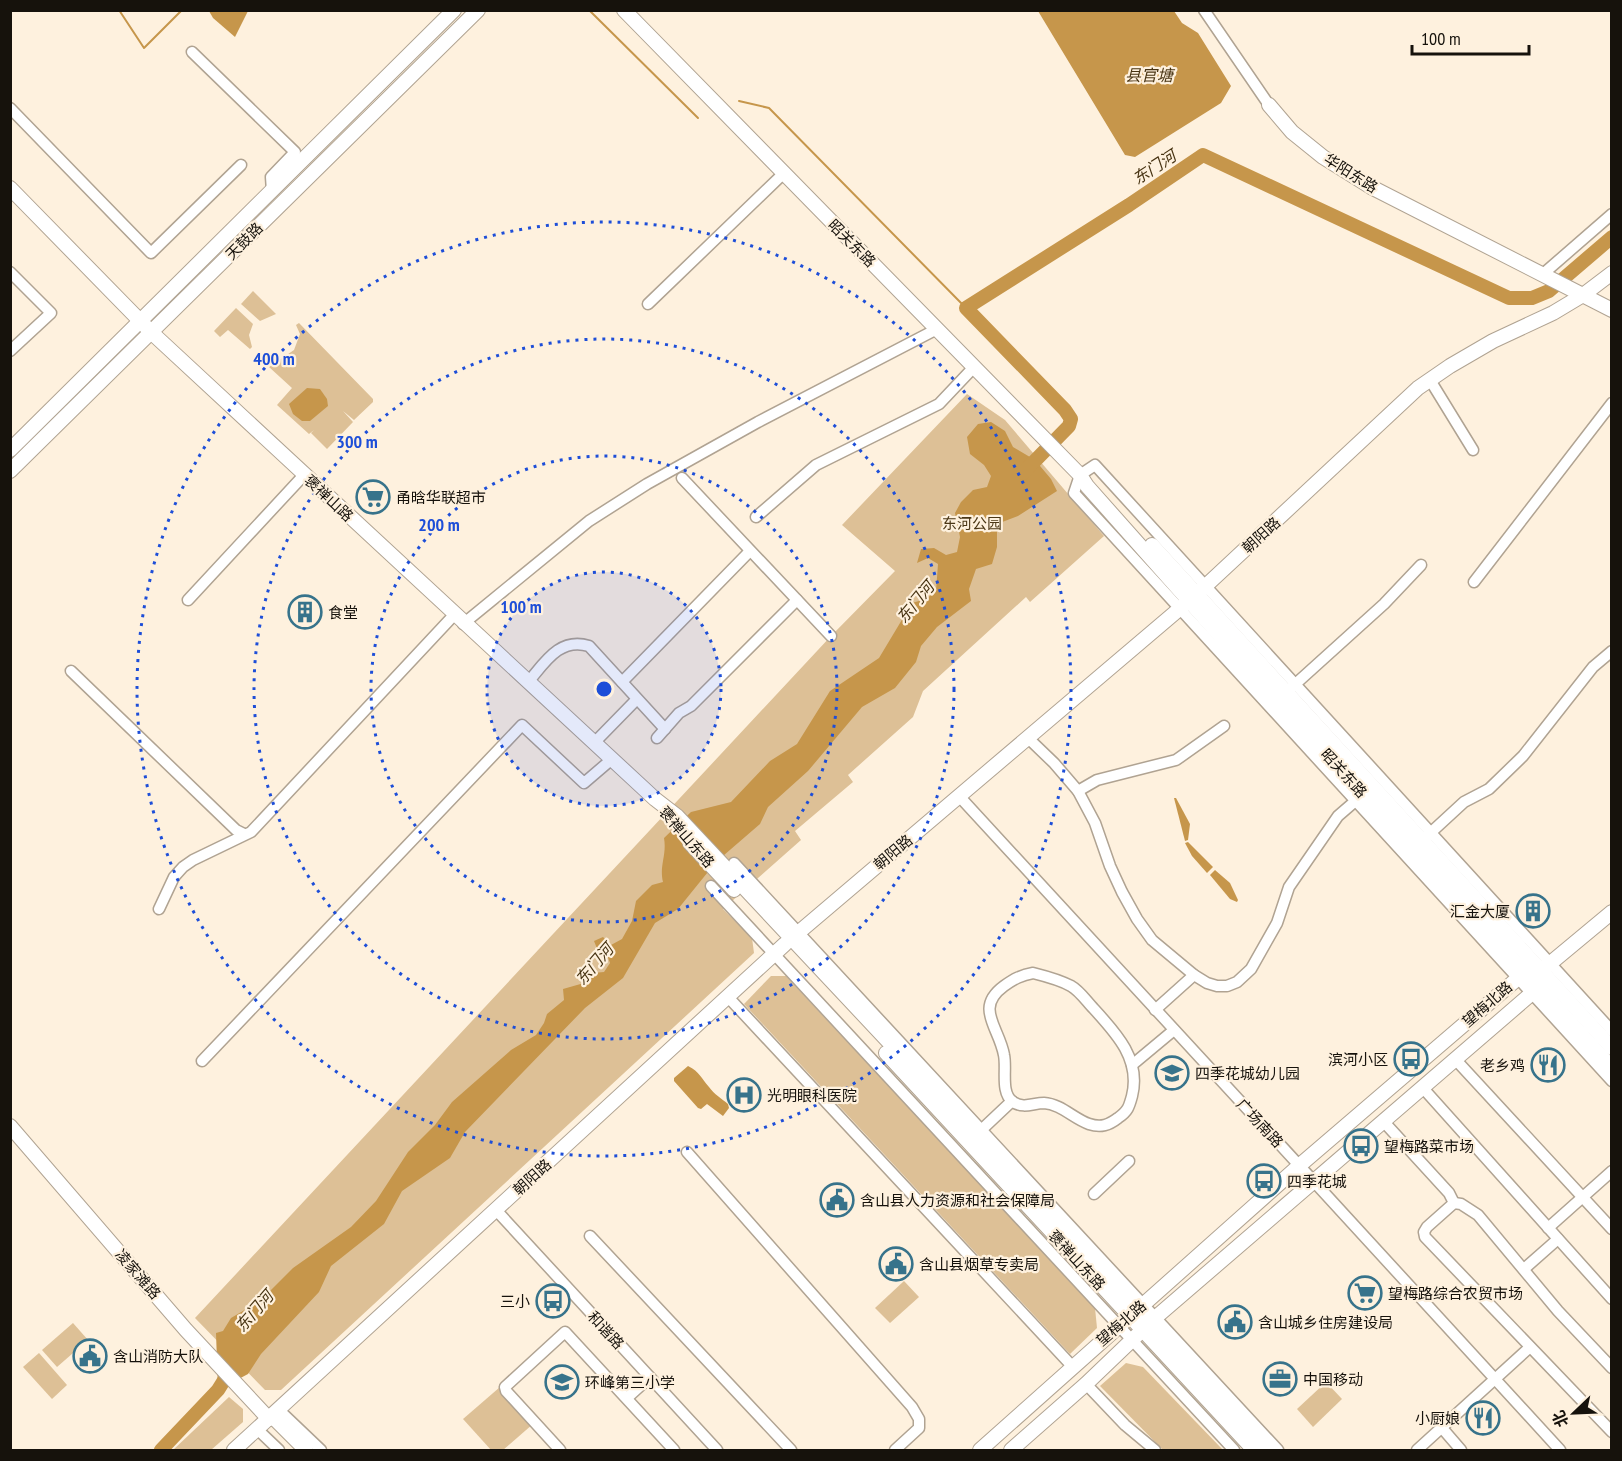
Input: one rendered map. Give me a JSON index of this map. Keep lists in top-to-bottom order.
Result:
{
  "streets": {
    "main road": [
      "华阳东路",
      "天鼓路",
      "昭关东路",
      "褒禅山路",
      "朝阳路",
      "褒禅山东路",
      "望梅北路",
      "凌家滩路"
    ],
    "street": ["广场南路", "和谐路"]
  },
  "crossings": [
    ["华阳东路", "朝阳路"],
    ["天鼓路", "褒禅山路"],
    ["昭关东路", "朝阳路"],
    ["昭关东路", "望梅北路"],
    ["褒禅山路", "褒禅山东路"],
    ["朝阳路", "褒禅山东路"],
    ["朝阳路", "广场南路"],
    ["朝阳路", "凌家滩路"],
    ["朝阳路", "和谐路"],
    ["褒禅山东路", "望梅北路"],
    ["望梅北路", "广场南路"]
  ],
  "water": ["县官塘", "东门河"],
  "parks": ["东河公园"],
  "places": {
    "supermarket": ["甬晗华联超市", "望梅路综合农贸市场"],
    "building": ["食堂", "汇金大厦"],
    "bus stop": [
      "滨河小区",
      "望梅路菜市场",
      "四季花城",
      "三小"
    ],
    "restaurant": ["老乡鸡", "小厨娘"],
    "school or university": ["四季花城幼儿园", "环峰第三小学"],
    "hospital": ["光明眼科医院"],
    "public building": [
      "含山县人力资源和社会保障局",
      "含山县烟草专卖局",
      "含山城乡住房建设局",
      "含山消防大队"
    ],
    "office": ["中国移动"]
  },
  "scale_bar": "100 m",
  "north": "bottom left",
  "rings": [
    "400 m",
    "300 m",
    "200 m",
    "100 m"
  ]
}
